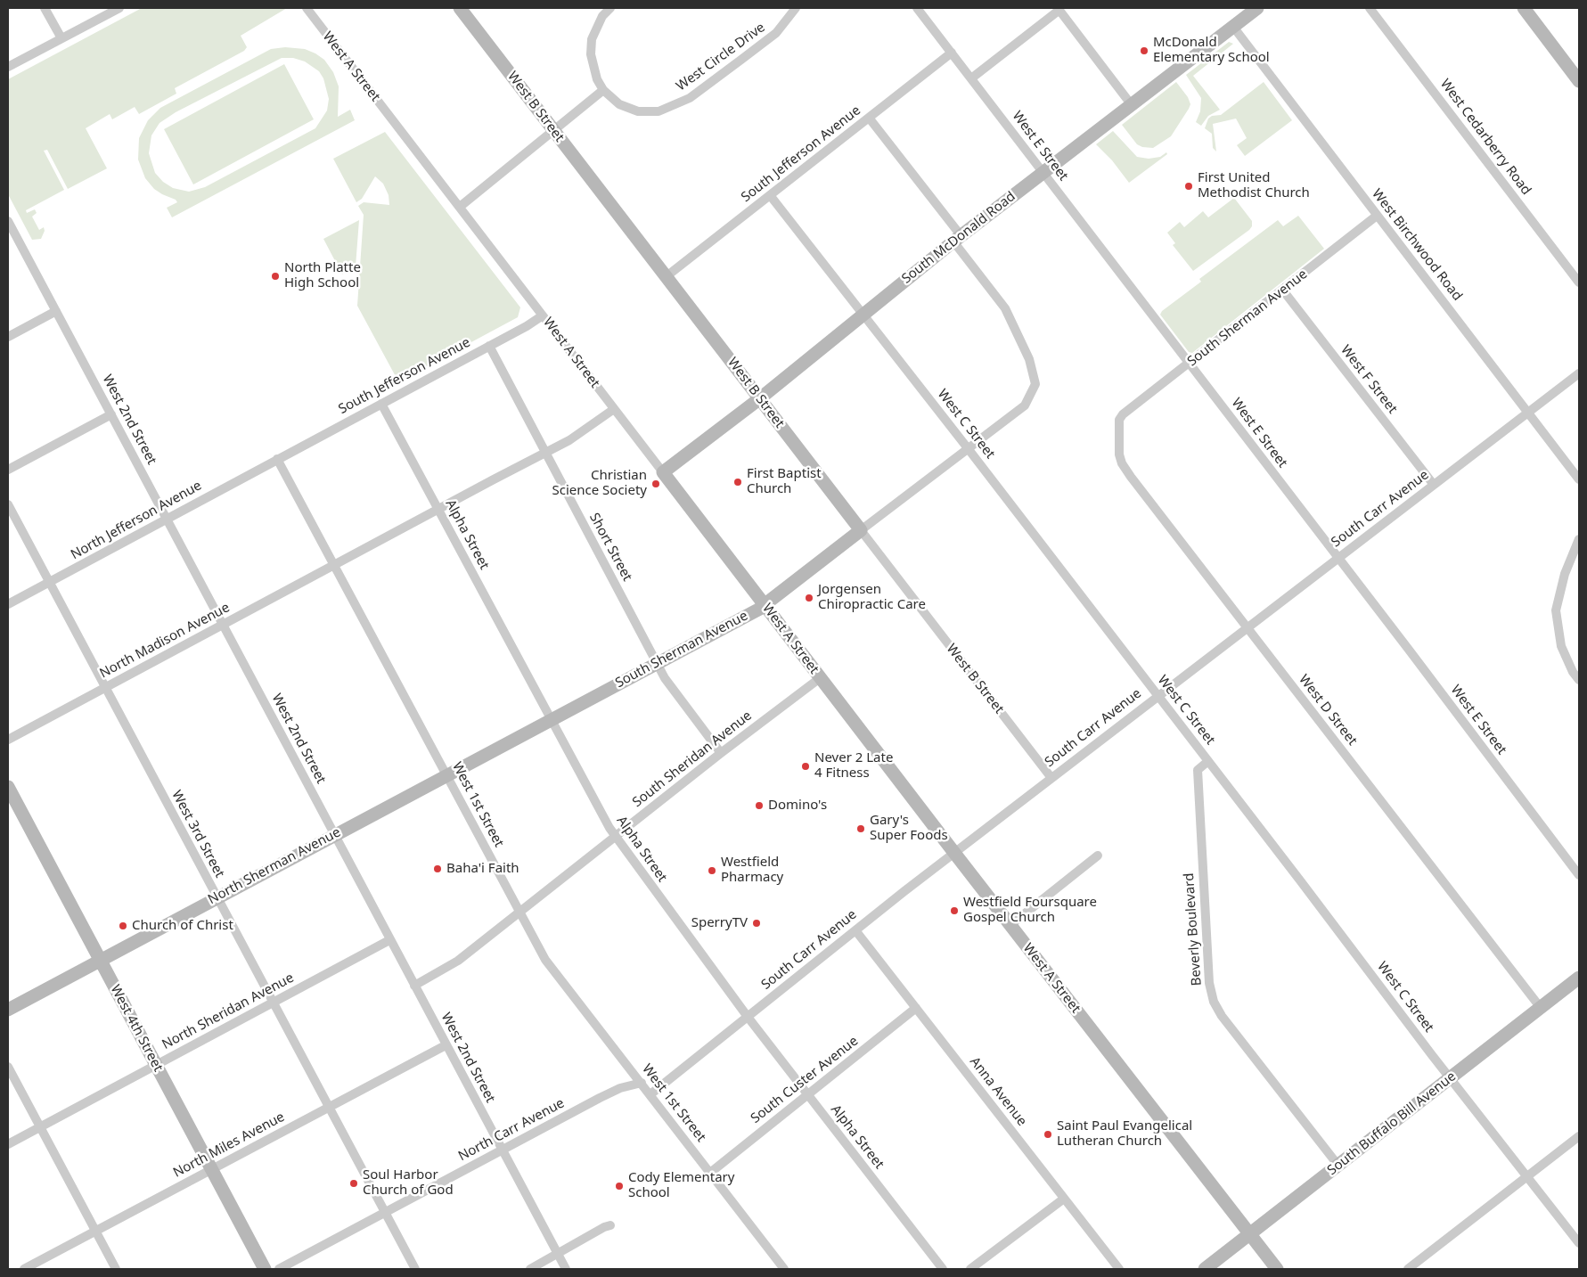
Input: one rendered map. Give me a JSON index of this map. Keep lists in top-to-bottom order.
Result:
{
  "streets": {
    "street": [
      "West Circle Drive",
      "West A Street",
      "West B Street",
      "West Cedarberry Road",
      "West E Street",
      "South Jefferson Avenue",
      "South McDonald Road",
      "West Birchwood Road",
      "South Sherman Avenue",
      "West F Street",
      "West 2nd Street",
      "West C Street",
      "South Carr Avenue",
      "North Jefferson Avenue",
      "Alpha Street",
      "Short Street",
      "North Madison Avenue",
      "West D Street",
      "South Sheridan Avenue",
      "West 1st Street",
      "West 3rd Street",
      "North Sherman Avenue",
      "Beverly Boulevard",
      "North Sheridan Avenue",
      "West 4th Street",
      "South Custer Avenue",
      "Anna Avenue",
      "South Buffalo Bill Avenue",
      "North Carr Avenue",
      "North Miles Avenue"
    ]
  },
  "crossings": [
    ["West A Street", "South Jefferson Avenue"],
    ["West A Street", "South McDonald Road"],
    ["West A Street", "South Sherman Avenue"],
    ["West A Street", "South Carr Avenue"],
    ["West A Street", "North Madison Avenue"],
    ["West A Street", "South Sheridan Avenue"],
    ["West A Street", "South Buffalo Bill Avenue"],
    ["West B Street", "South Jefferson Avenue"],
    ["West B Street", "South McDonald Road"],
    ["West B Street", "South Sherman Avenue"],
    ["West B Street", "South Carr Avenue"],
    ["West E Street", "South Jefferson Avenue"],
    ["West E Street", "South McDonald Road"],
    ["West E Street", "South Sherman Avenue"],
    ["West E Street", "South Carr Avenue"],
    ["South Jefferson Avenue", "West C Street"],
    ["South Jefferson Avenue", "North Jefferson Avenue"],
    ["South Jefferson Avenue", "Alpha Street"],
    ["South Jefferson Avenue", "Short Street"],
    ["South Jefferson Avenue", "West 1st Street"],
    ["South McDonald Road", "West Birchwood Road"],
    ["South McDonald Road", "South Sherman Avenue"],
    ["South McDonald Road", "West C Street"],
    ["West Birchwood Road", "South Sherman Avenue"],
    ["West Birchwood Road", "South Carr Avenue"],
    ["South Sherman Avenue", "West F Street"],
    ["South Sherman Avenue", "West C Street"],
    ["South Sherman Avenue", "Alpha Street"],
    ["South Sherman Avenue", "Short Street"],
    ["South Sherman Avenue", "West D Street"],
    ["South Sherman Avenue", "West 1st Street"],
    ["South Sherman Avenue", "North Sherman Avenue"],
    ["West F Street", "South Carr Avenue"],
    ["West 2nd Street", "North Jefferson Avenue"],
    ["West 2nd Street", "North Madison Avenue"],
    ["West 2nd Street", "North Sherman Avenue"],
    ["West 2nd Street", "North Sheridan Avenue"],
    ["West 2nd Street", "North Carr Avenue"],
    ["West 2nd Street", "North Miles Avenue"],
    ["West C Street", "South Carr Avenue"],
    ["West C Street", "Beverly Boulevard"],
    ["West C Street", "South Buffalo Bill Avenue"],
    ["South Carr Avenue", "Alpha Street"],
    ["South Carr Avenue", "West D Street"],
    ["South Carr Avenue", "West 1st Street"],
    ["South Carr Avenue", "Anna Avenue"],
    ["North Jefferson Avenue", "West 1st Street"],
    ["North Jefferson Avenue", "West 3rd Street"],
    ["Alpha Street", "North Madison Avenue"],
    ["Alpha Street", "South Sheridan Avenue"],
    ["Alpha Street", "South Custer Avenue"],
    ["Short Street", "North Madison Avenue"],
    ["Short Street", "South Sheridan Avenue"],
    ["North Madison Avenue", "West 1st Street"],
    ["North Madison Avenue", "West 3rd Street"],
    ["West D Street", "South Buffalo Bill Avenue"],
    ["South Sheridan Avenue", "West 1st Street"],
    ["West 1st Street", "North Sherman Avenue"],
    ["West 1st Street", "South Custer Avenue"],
    ["West 1st Street", "North Carr Avenue"],
    ["West 3rd Street", "North Sherman Avenue"],
    ["West 3rd Street", "North Sheridan Avenue"],
    ["West 3rd Street", "North Carr Avenue"],
    ["West 3rd Street", "North Miles Avenue"],
    ["North Sherman Avenue", "West 4th Street"],
    ["Beverly Boulevard", "South Buffalo Bill Avenue"],
    ["North Sheridan Avenue", "West 4th Street"],
    ["West 4th Street", "North Miles Avenue"],
    ["South Custer Avenue", "Anna Avenue"]
  ],
  "places": [
    "McDonald Elementary School",
    "First United Methodist Church",
    "North Platte High School",
    "First Baptist Church",
    "Christian Science Society",
    "Jorgensen Chiropractic Care",
    "Never 2 Late 4 Fitness",
    "Domino's",
    "Gary's Super Foods",
    "Baha'i Faith",
    "Westfield Pharmacy",
    "Westfield Foursquare Gospel Church",
    "SperryTV",
    "Church of Christ",
    "Saint Paul Evangelical Lutheran Church",
    "Soul Harbor Church of God",
    "Cody Elementary School"
  ]
}
